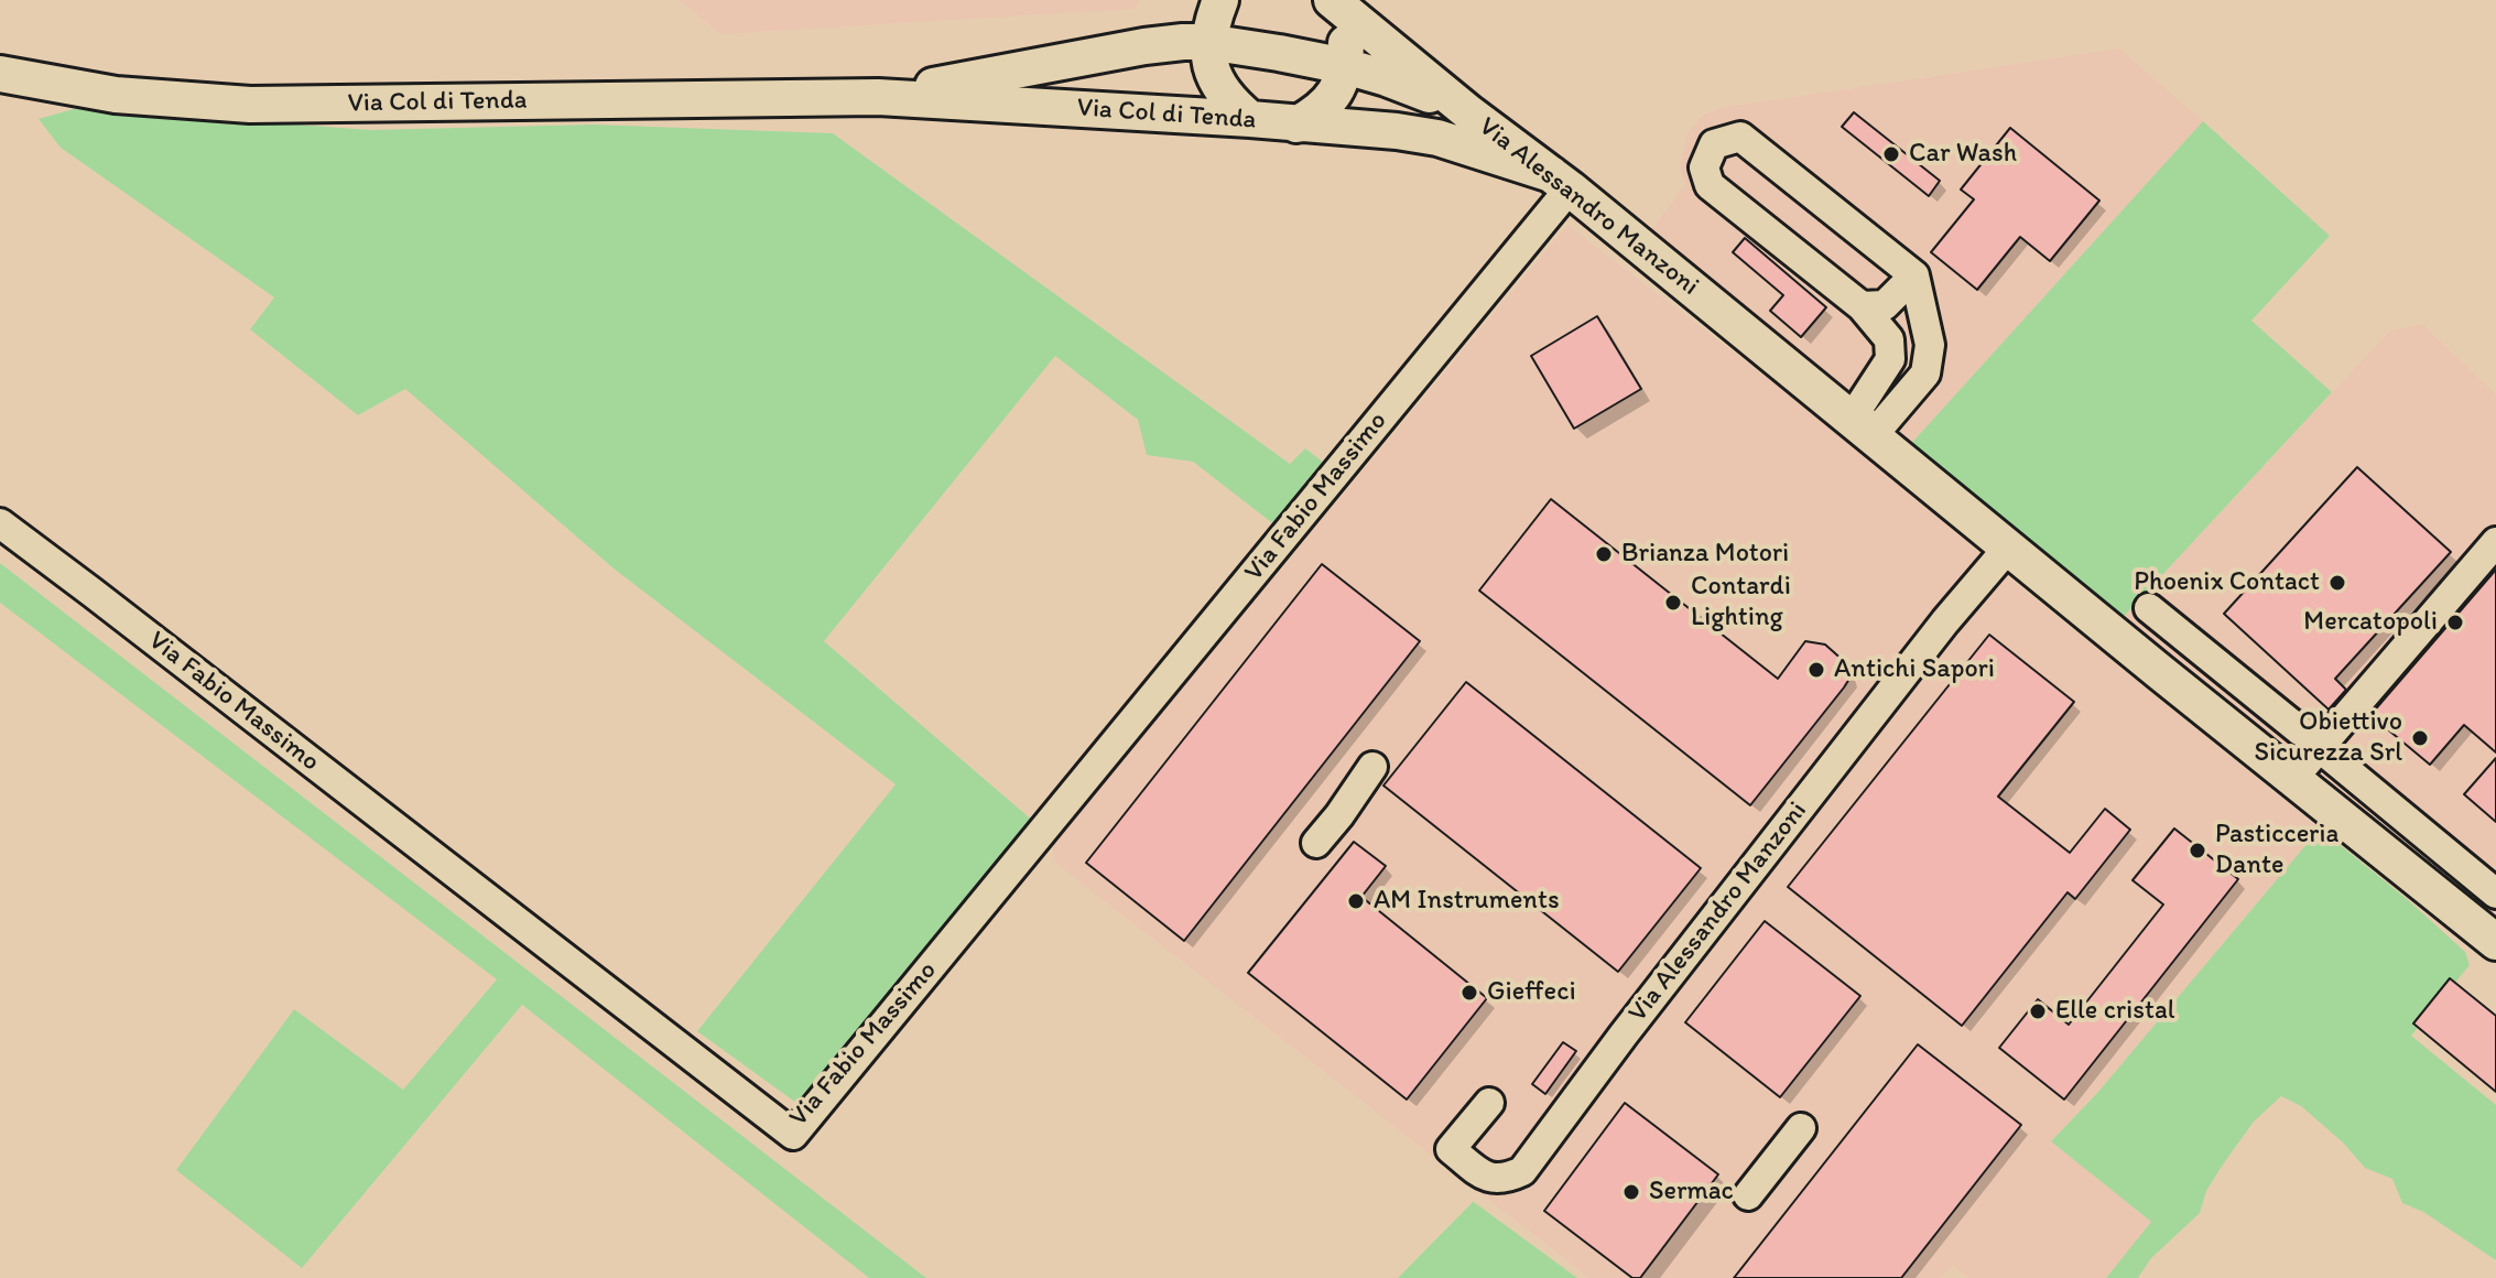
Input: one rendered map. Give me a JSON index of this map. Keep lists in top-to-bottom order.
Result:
{
  "streets": {
    "main road": ["Via Col di Tenda", "Via Alessandro Manzoni"],
    "street": ["Via Fabio Massimo"]
  },
  "crossings": [
    ["Via Col di Tenda", "Via Alessandro Manzoni"],
    ["Via Col di Tenda", "Via Fabio Massimo"],
    ["Via Alessandro Manzoni", "Via Fabio Massimo"]
  ],
  "places": [
    "Car Wash",
    "Brianza Motori",
    "Phoenix Contact",
    "Contardi Lighting",
    "Mercatopoli",
    "Antichi Sapori",
    "Obiettivo Sicurezza Srl",
    "Pasticceria Dante",
    "AM Instruments",
    "Gieffeci",
    "Elle cristal",
    "Sermac"
  ]
}
